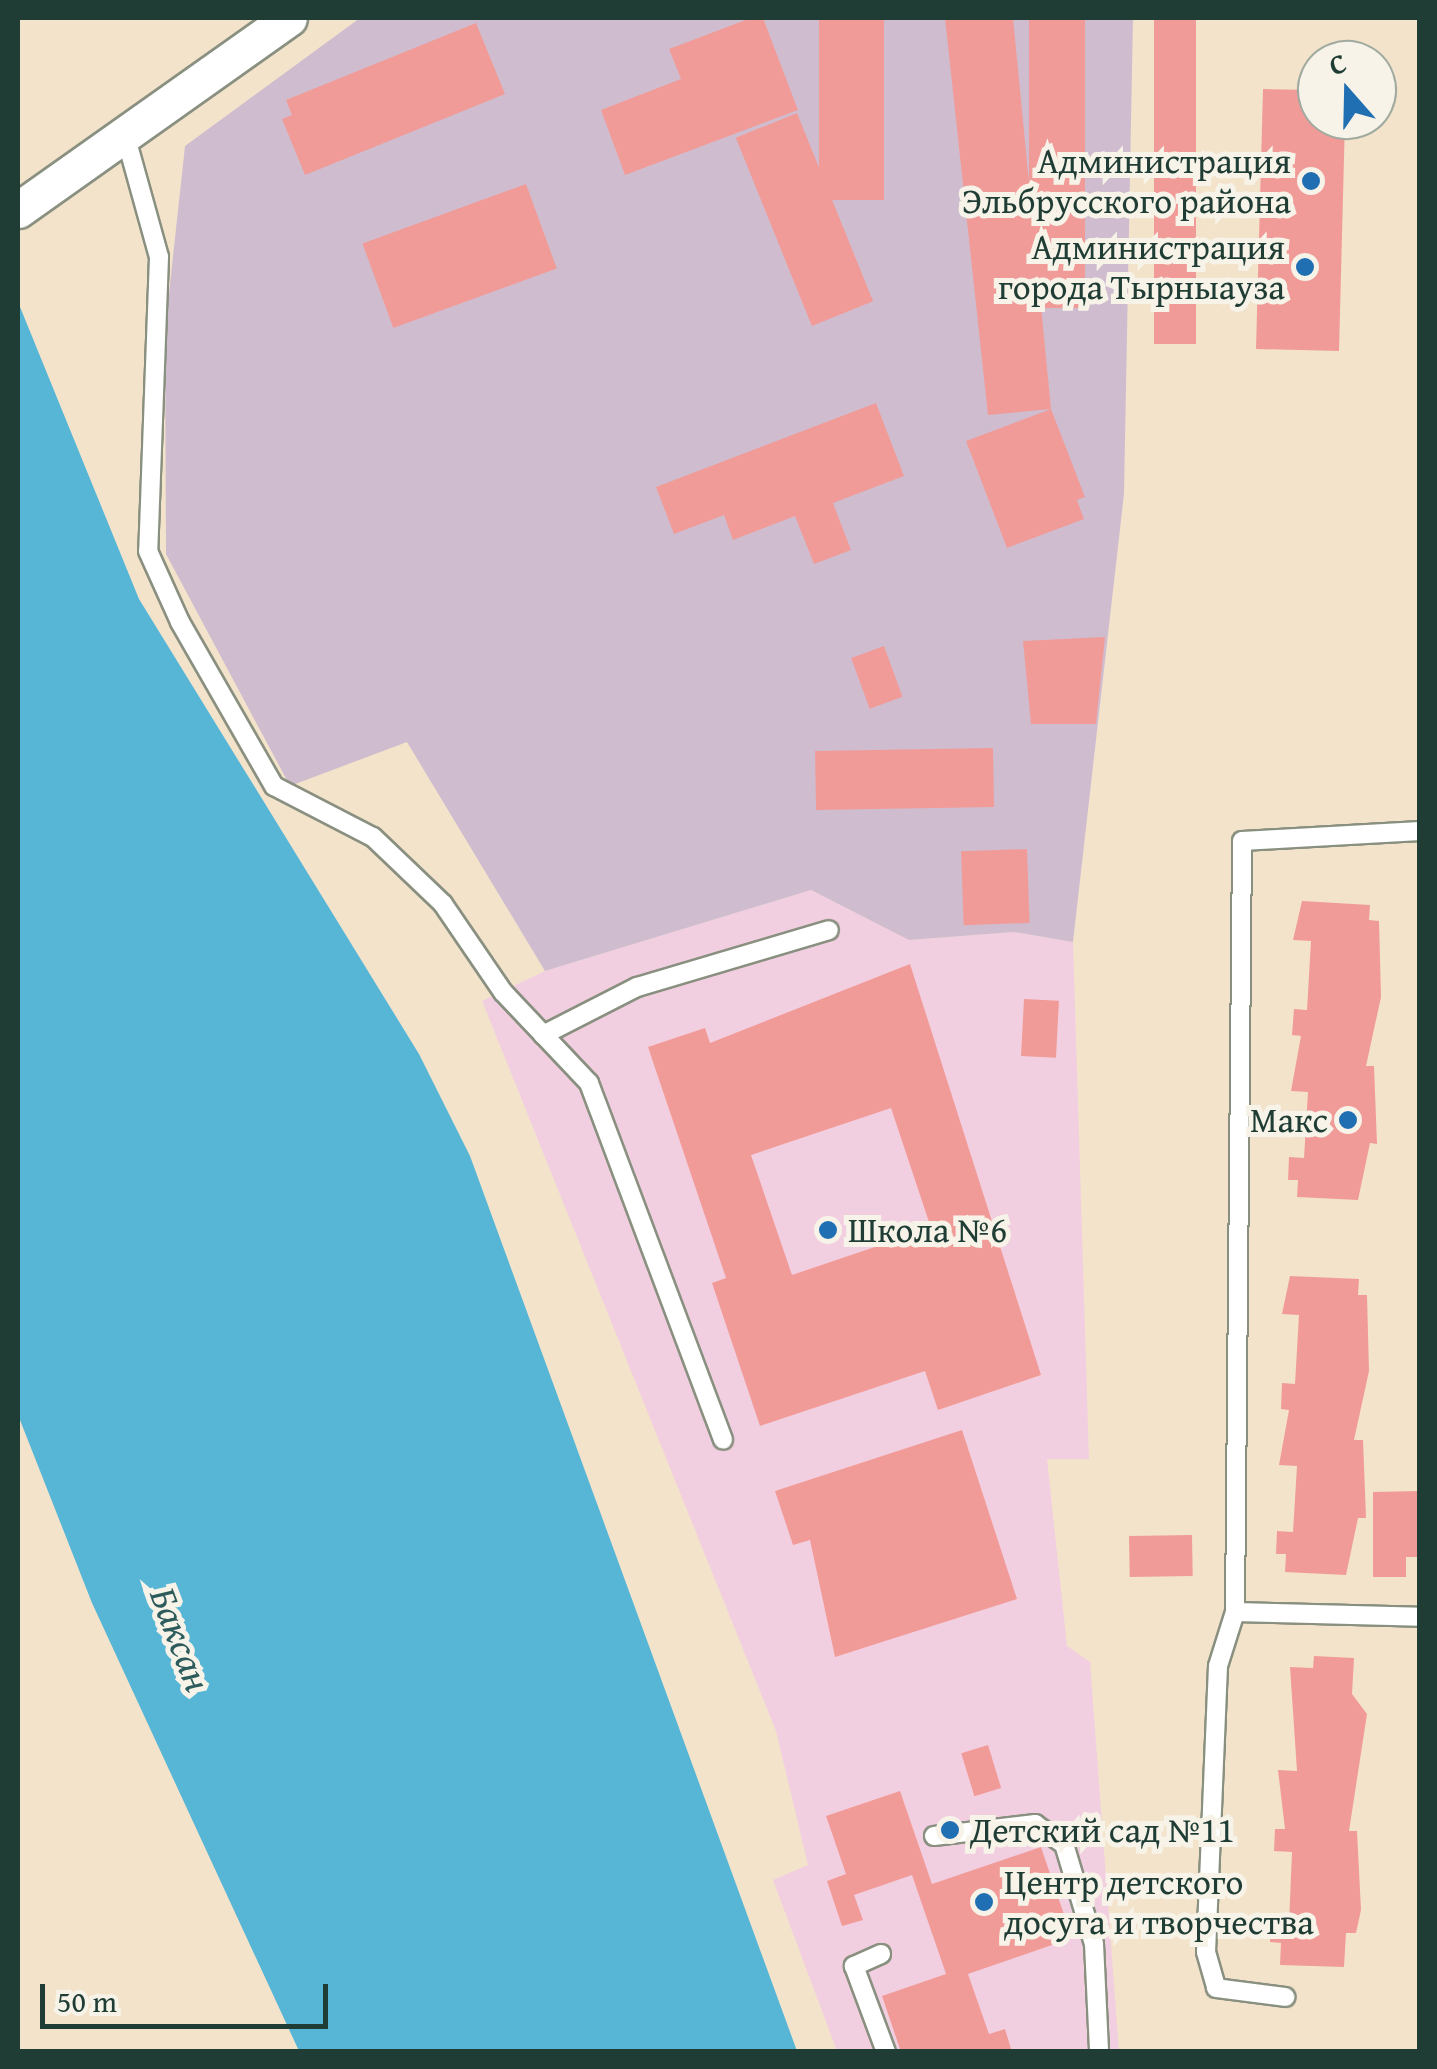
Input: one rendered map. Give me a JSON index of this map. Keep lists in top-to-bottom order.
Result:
{
  "water": ["Баксан"],
  "places": [
    "Администрация Эльбрусского района",
    "Администрация города Тырныауза",
    "Макс",
    "Школа №6",
    "Детский сад №11",
    "Центр детского досуга и творчества"
  ],
  "scale_bar": "50 m",
  "north": "top"
}
